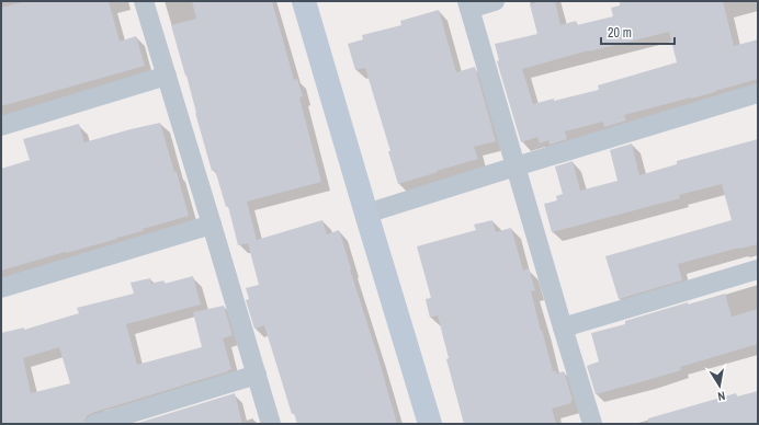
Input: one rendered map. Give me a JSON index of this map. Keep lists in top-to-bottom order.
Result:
{
  "scale_bar": "20 m",
  "north": "bottom"
}
